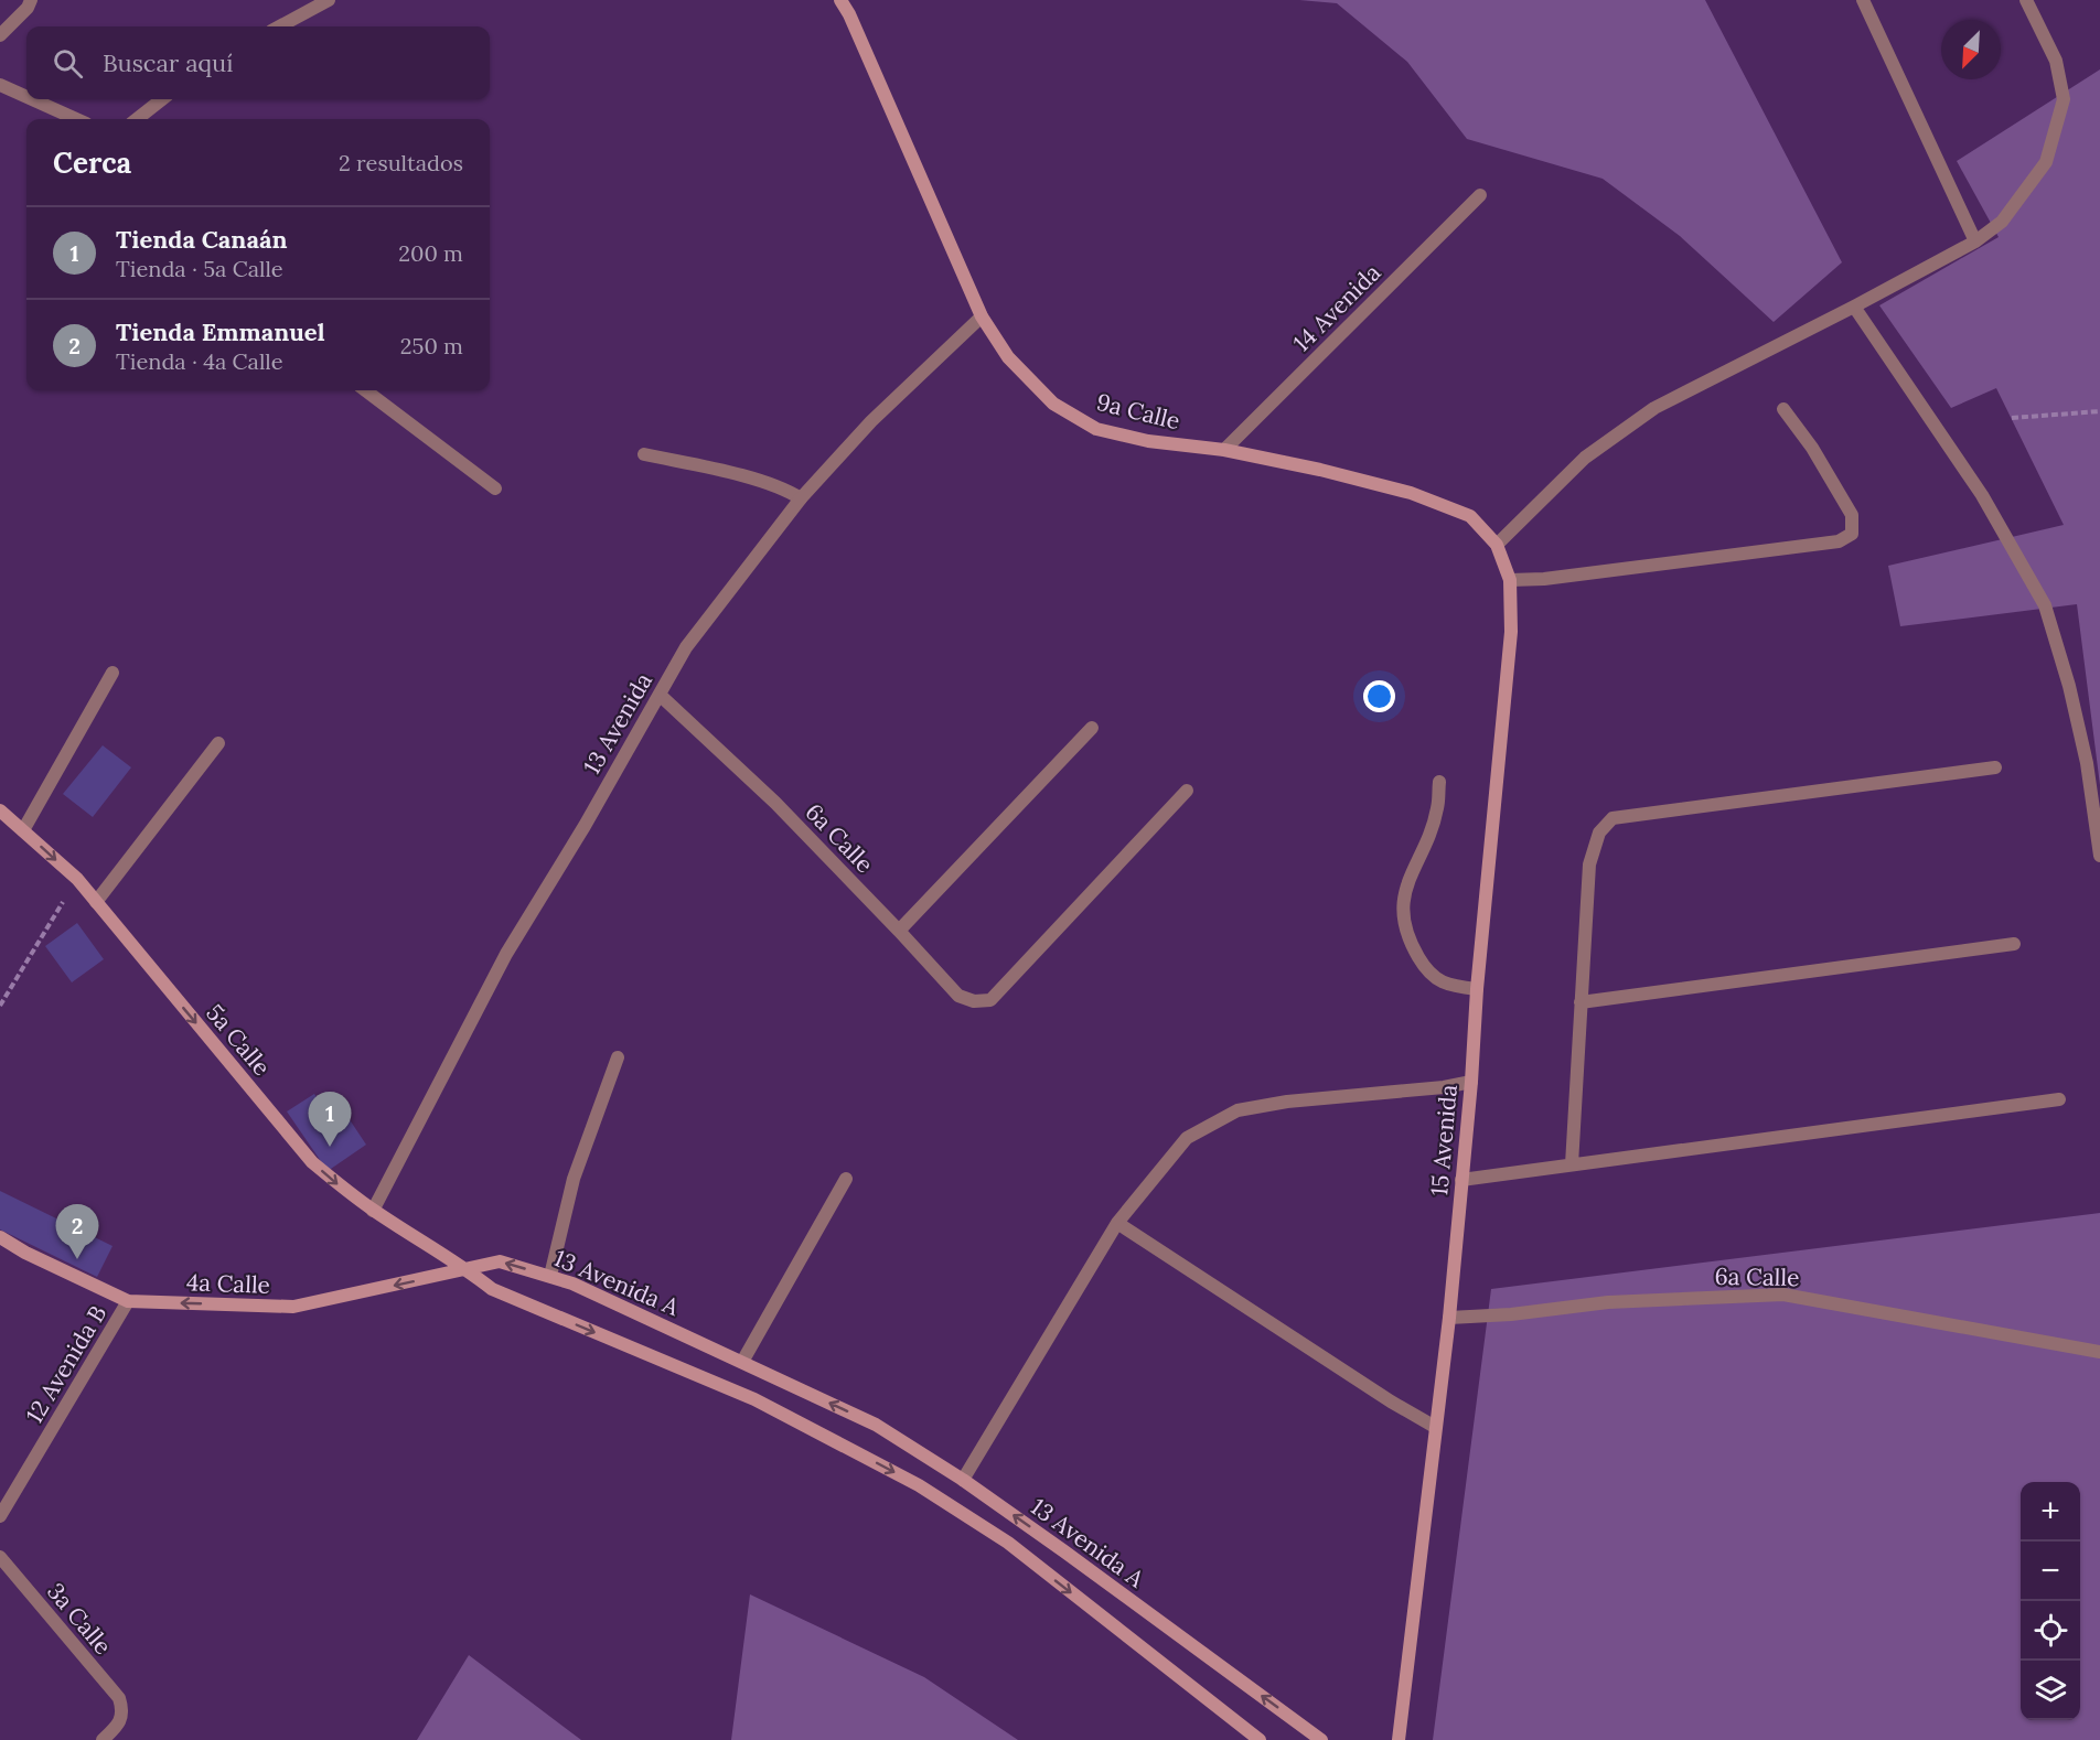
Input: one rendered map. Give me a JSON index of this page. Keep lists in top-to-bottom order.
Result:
{
  "streets": {
    "street": [
      "14 Avenida",
      "9a Calle",
      "13 Avenida",
      "6a Calle",
      "5a Calle",
      "15 Avenida",
      "13 Avenida A",
      "4a Calle",
      "12 Avenida B",
      "3a Calle"
    ]
  },
  "crossings": [
    ["14 Avenida", "9a Calle"],
    ["9a Calle", "13 Avenida"],
    ["9a Calle", "15 Avenida"],
    ["13 Avenida", "6a Calle"],
    ["13 Avenida", "5a Calle"],
    ["6a Calle", "15 Avenida"],
    ["5a Calle", "13 Avenida A"],
    ["5a Calle", "4a Calle"],
    ["13 Avenida A", "4a Calle"],
    ["4a Calle", "12 Avenida B"]
  ],
  "one_way": ["5a Calle", "4a Calle"],
  "north": "bottom left",
  "page": {
    "search": "Buscar aquí",
    "heading": ["Cerca", "2 resultados"],
    "list": [
      {
        "mark": "1",
        "name": "Tienda Canaán",
        "note": "Tienda · 5a Calle",
        "value": "200 m"
      },
      {
        "mark": "2",
        "name": "Tienda Emmanuel",
        "note": "Tienda · 4a Calle",
        "value": "250 m"
      }
    ],
    "pins": ["1", "2"],
    "map_buttons": ["+", "−"]
  }
}
